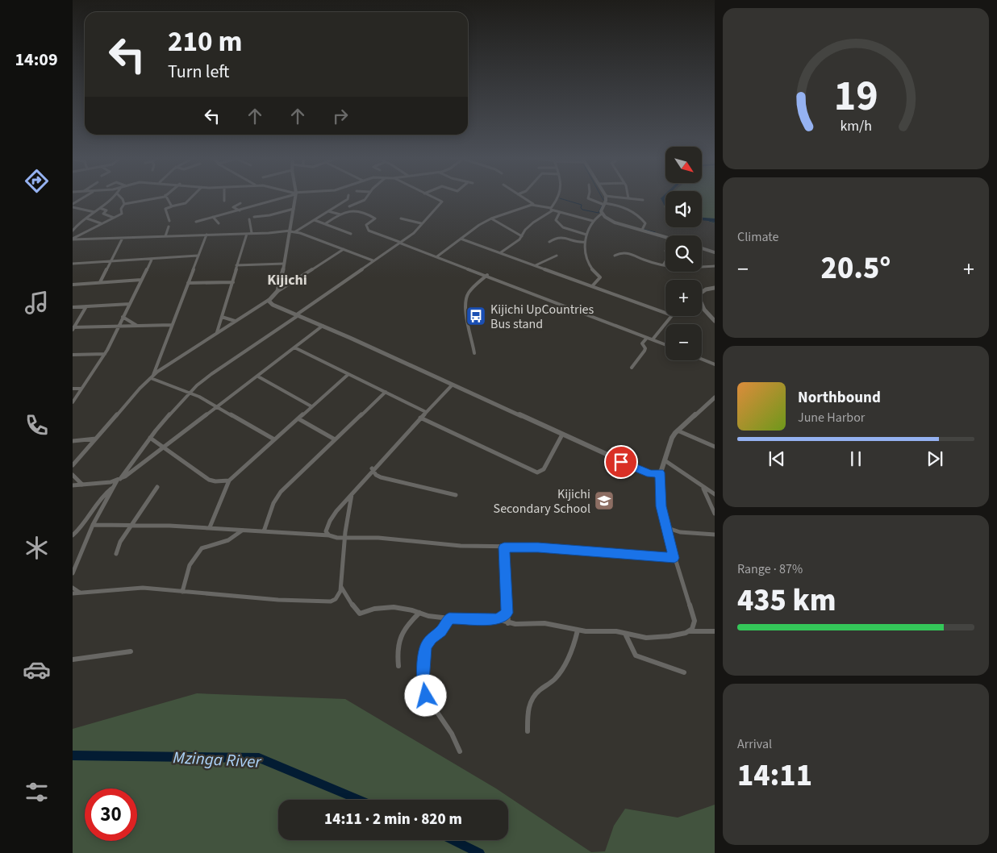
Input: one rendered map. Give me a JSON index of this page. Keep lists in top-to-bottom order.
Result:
{
  "districts": ["Kijichi"],
  "water": ["Mzinga River"],
  "places": {
    "bus stop": ["Kijichi UpCountries Bus stand"],
    "school or university": ["Kijichi Secondary School"]
  },
  "north": "bottom right",
  "page": {
    "tabs": "14:09",
    "turn": ["210 m", "Turn left"],
    "map_buttons": ["+", "−"],
    "tile": [
      "Climate",
      ["Range · 87%", "435 km"],
      ["Arrival", "14:11"]
    ],
    "heat": ["−", "20.5°", "+"],
    "song": ["Northbound", "June Harbor"],
    "limit": "30",
    "trip": "14:11 · 2 min · 820 m",
    "gauge": ["19", "km/h"]
  }
}
